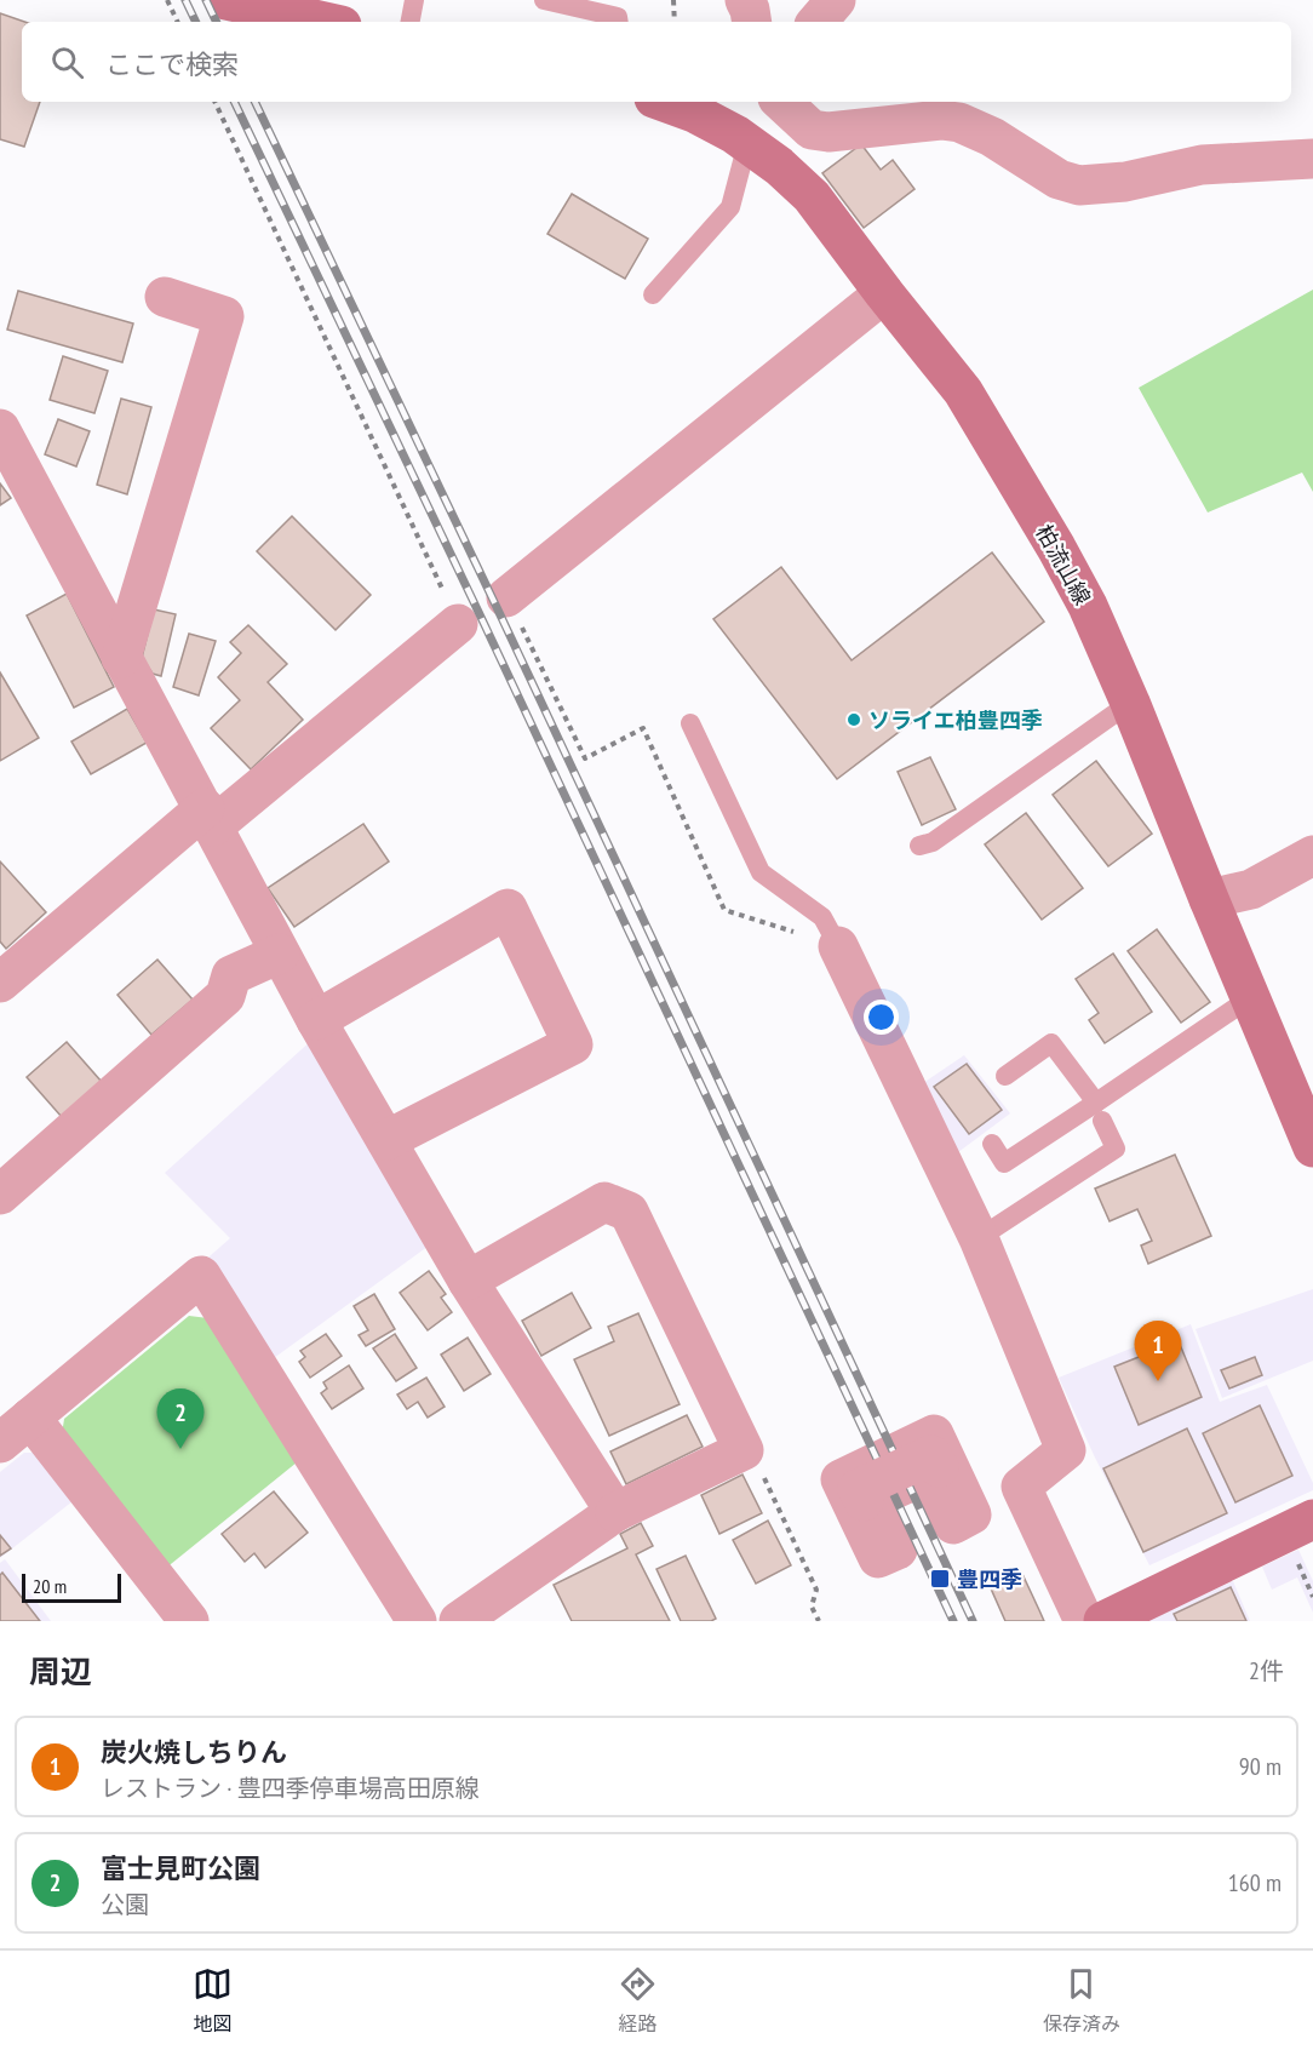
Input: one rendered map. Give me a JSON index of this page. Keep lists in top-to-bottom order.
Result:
{
  "streets": {
    "main road": ["柏流山線"]
  },
  "places": {
    "other": ["ソライエ柏豊四季"],
    "transit": ["豊四季"]
  },
  "scale_bar": "20 m",
  "page": {
    "search": "ここで検索",
    "pins": ["1", "2"],
    "scale": "20 m",
    "heading": ["周辺", "2件"],
    "list": [
      {
        "mark": "1",
        "name": "炭火焼しちりん",
        "note": "レストラン · 豊四季停車場高田原線",
        "value": "90 m"
      },
      {
        "mark": "2",
        "name": "富士見町公園",
        "note": "公園",
        "value": "160 m"
      }
    ],
    "nav": ["地図", "経路", "保存済み"]
  }
}
